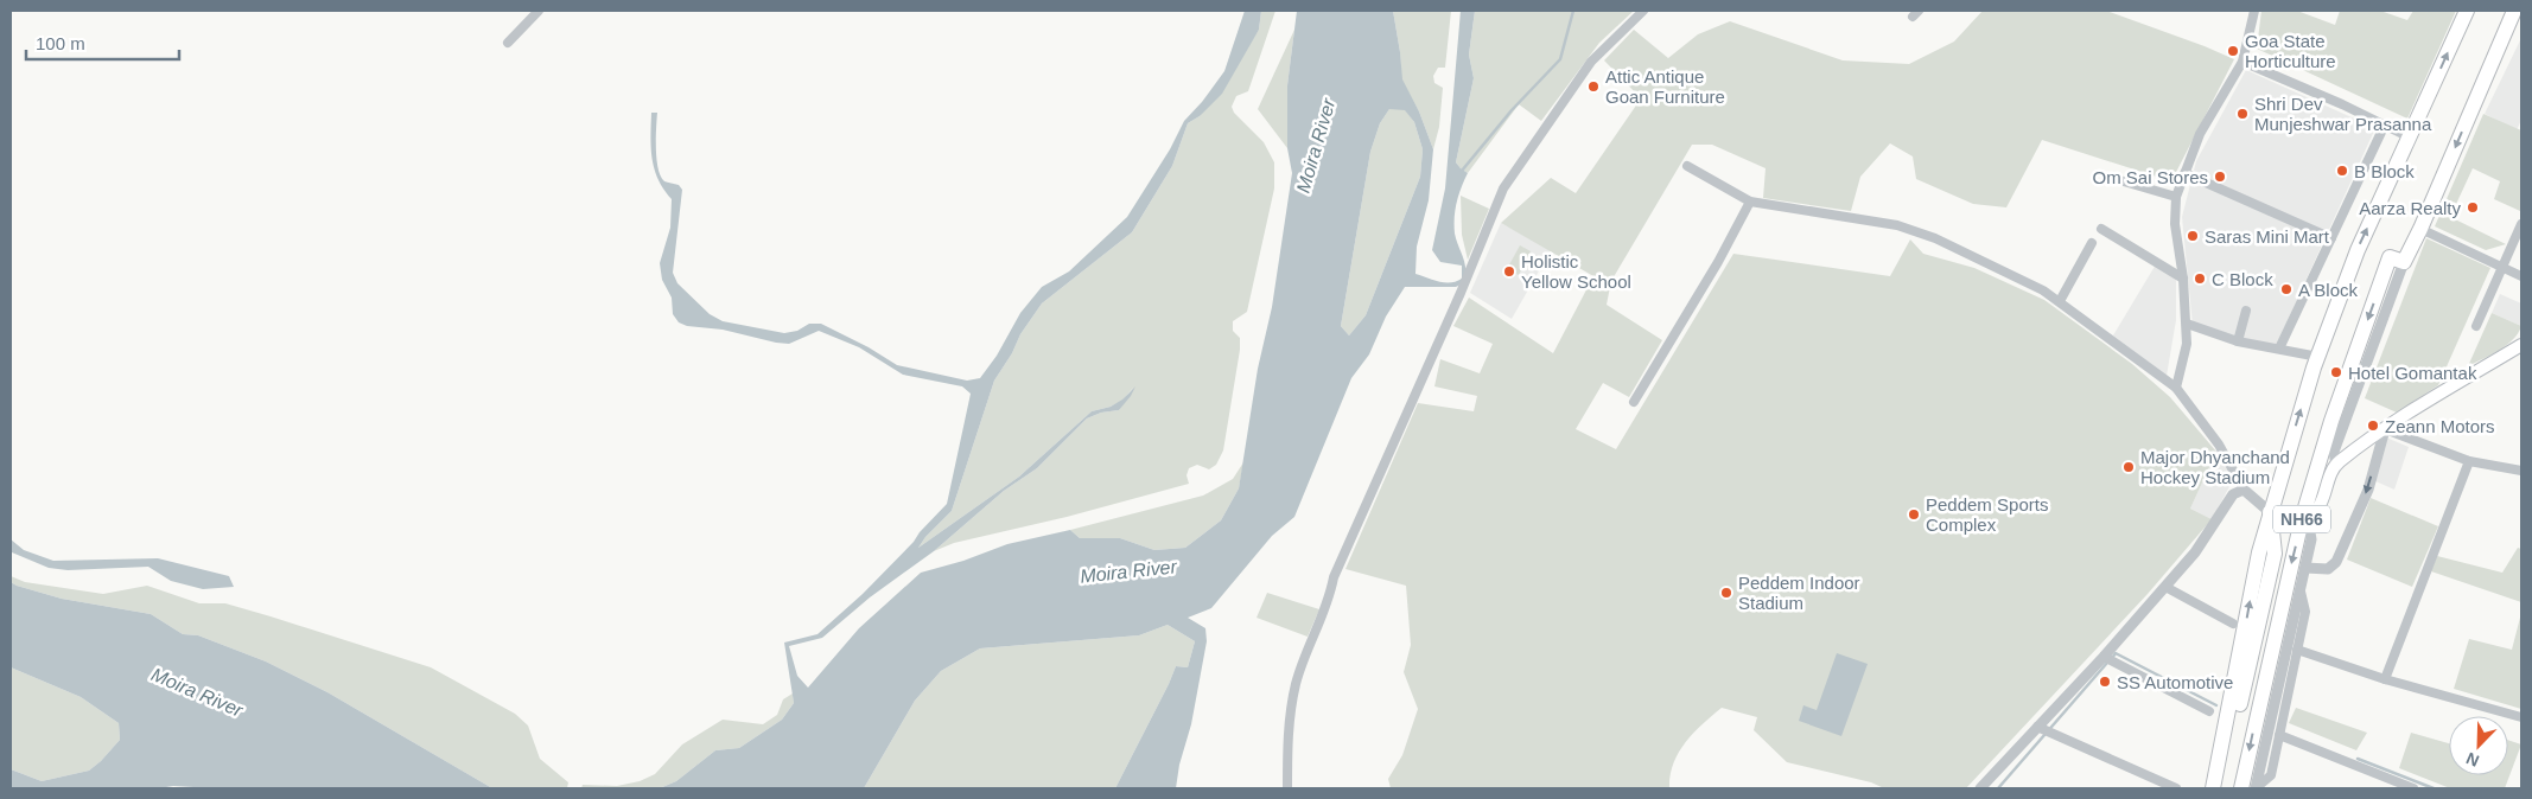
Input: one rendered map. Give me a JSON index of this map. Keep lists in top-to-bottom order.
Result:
{
  "streets": {
    "highway": ["NH66"]
  },
  "water": ["Moira River"],
  "places": [
    "Goa State Horticulture",
    "Attic Antique Goan Furniture",
    "Shri Dev Munjeshwar Prasanna",
    "B Block",
    "Om Sai Stores",
    "Aarza Realty",
    "Saras Mini Mart",
    "Holistic Yellow School",
    "C Block",
    "A Block",
    "Hotel Gomantak",
    "Zeann Motors",
    "Major Dhyanchand Hockey Stadium",
    "Peddem Sports Complex",
    "Peddem Indoor Stadium",
    "SS Automotive"
  ],
  "scale_bar": "100 m",
  "north": "bottom left"
}
